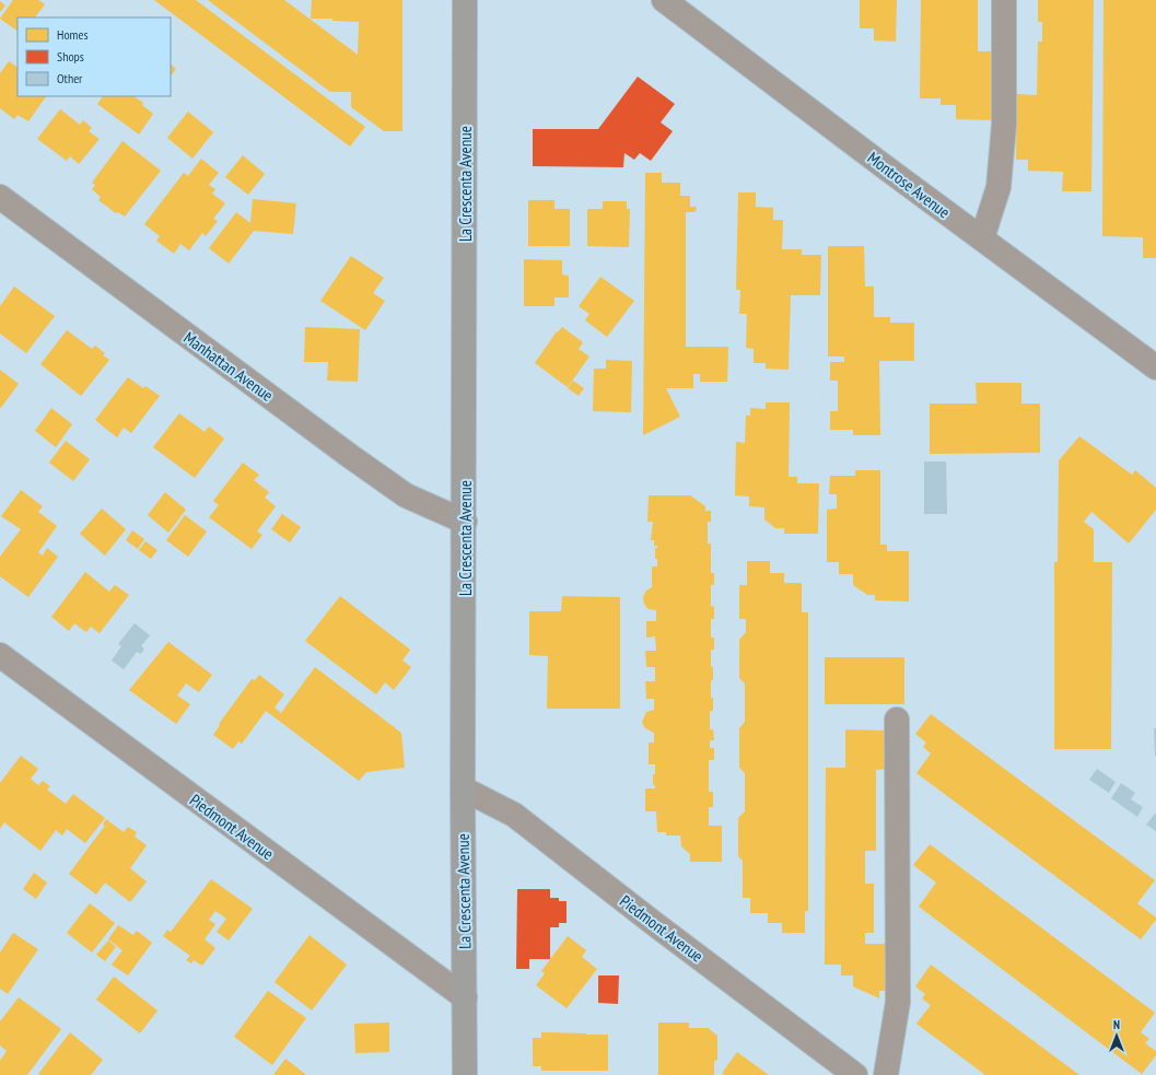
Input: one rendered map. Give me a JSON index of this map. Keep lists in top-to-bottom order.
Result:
{
  "streets": {
    "main road": ["La Crescenta Avenue"],
    "street": ["Montrose Avenue", "Manhattan Avenue", "Piedmont Avenue"]
  },
  "crossings": [
    ["La Crescenta Avenue", "Manhattan Avenue"],
    ["La Crescenta Avenue", "Piedmont Avenue"]
  ],
  "legend": ["Homes", "Shops", "Other"],
  "north": "top"
}
